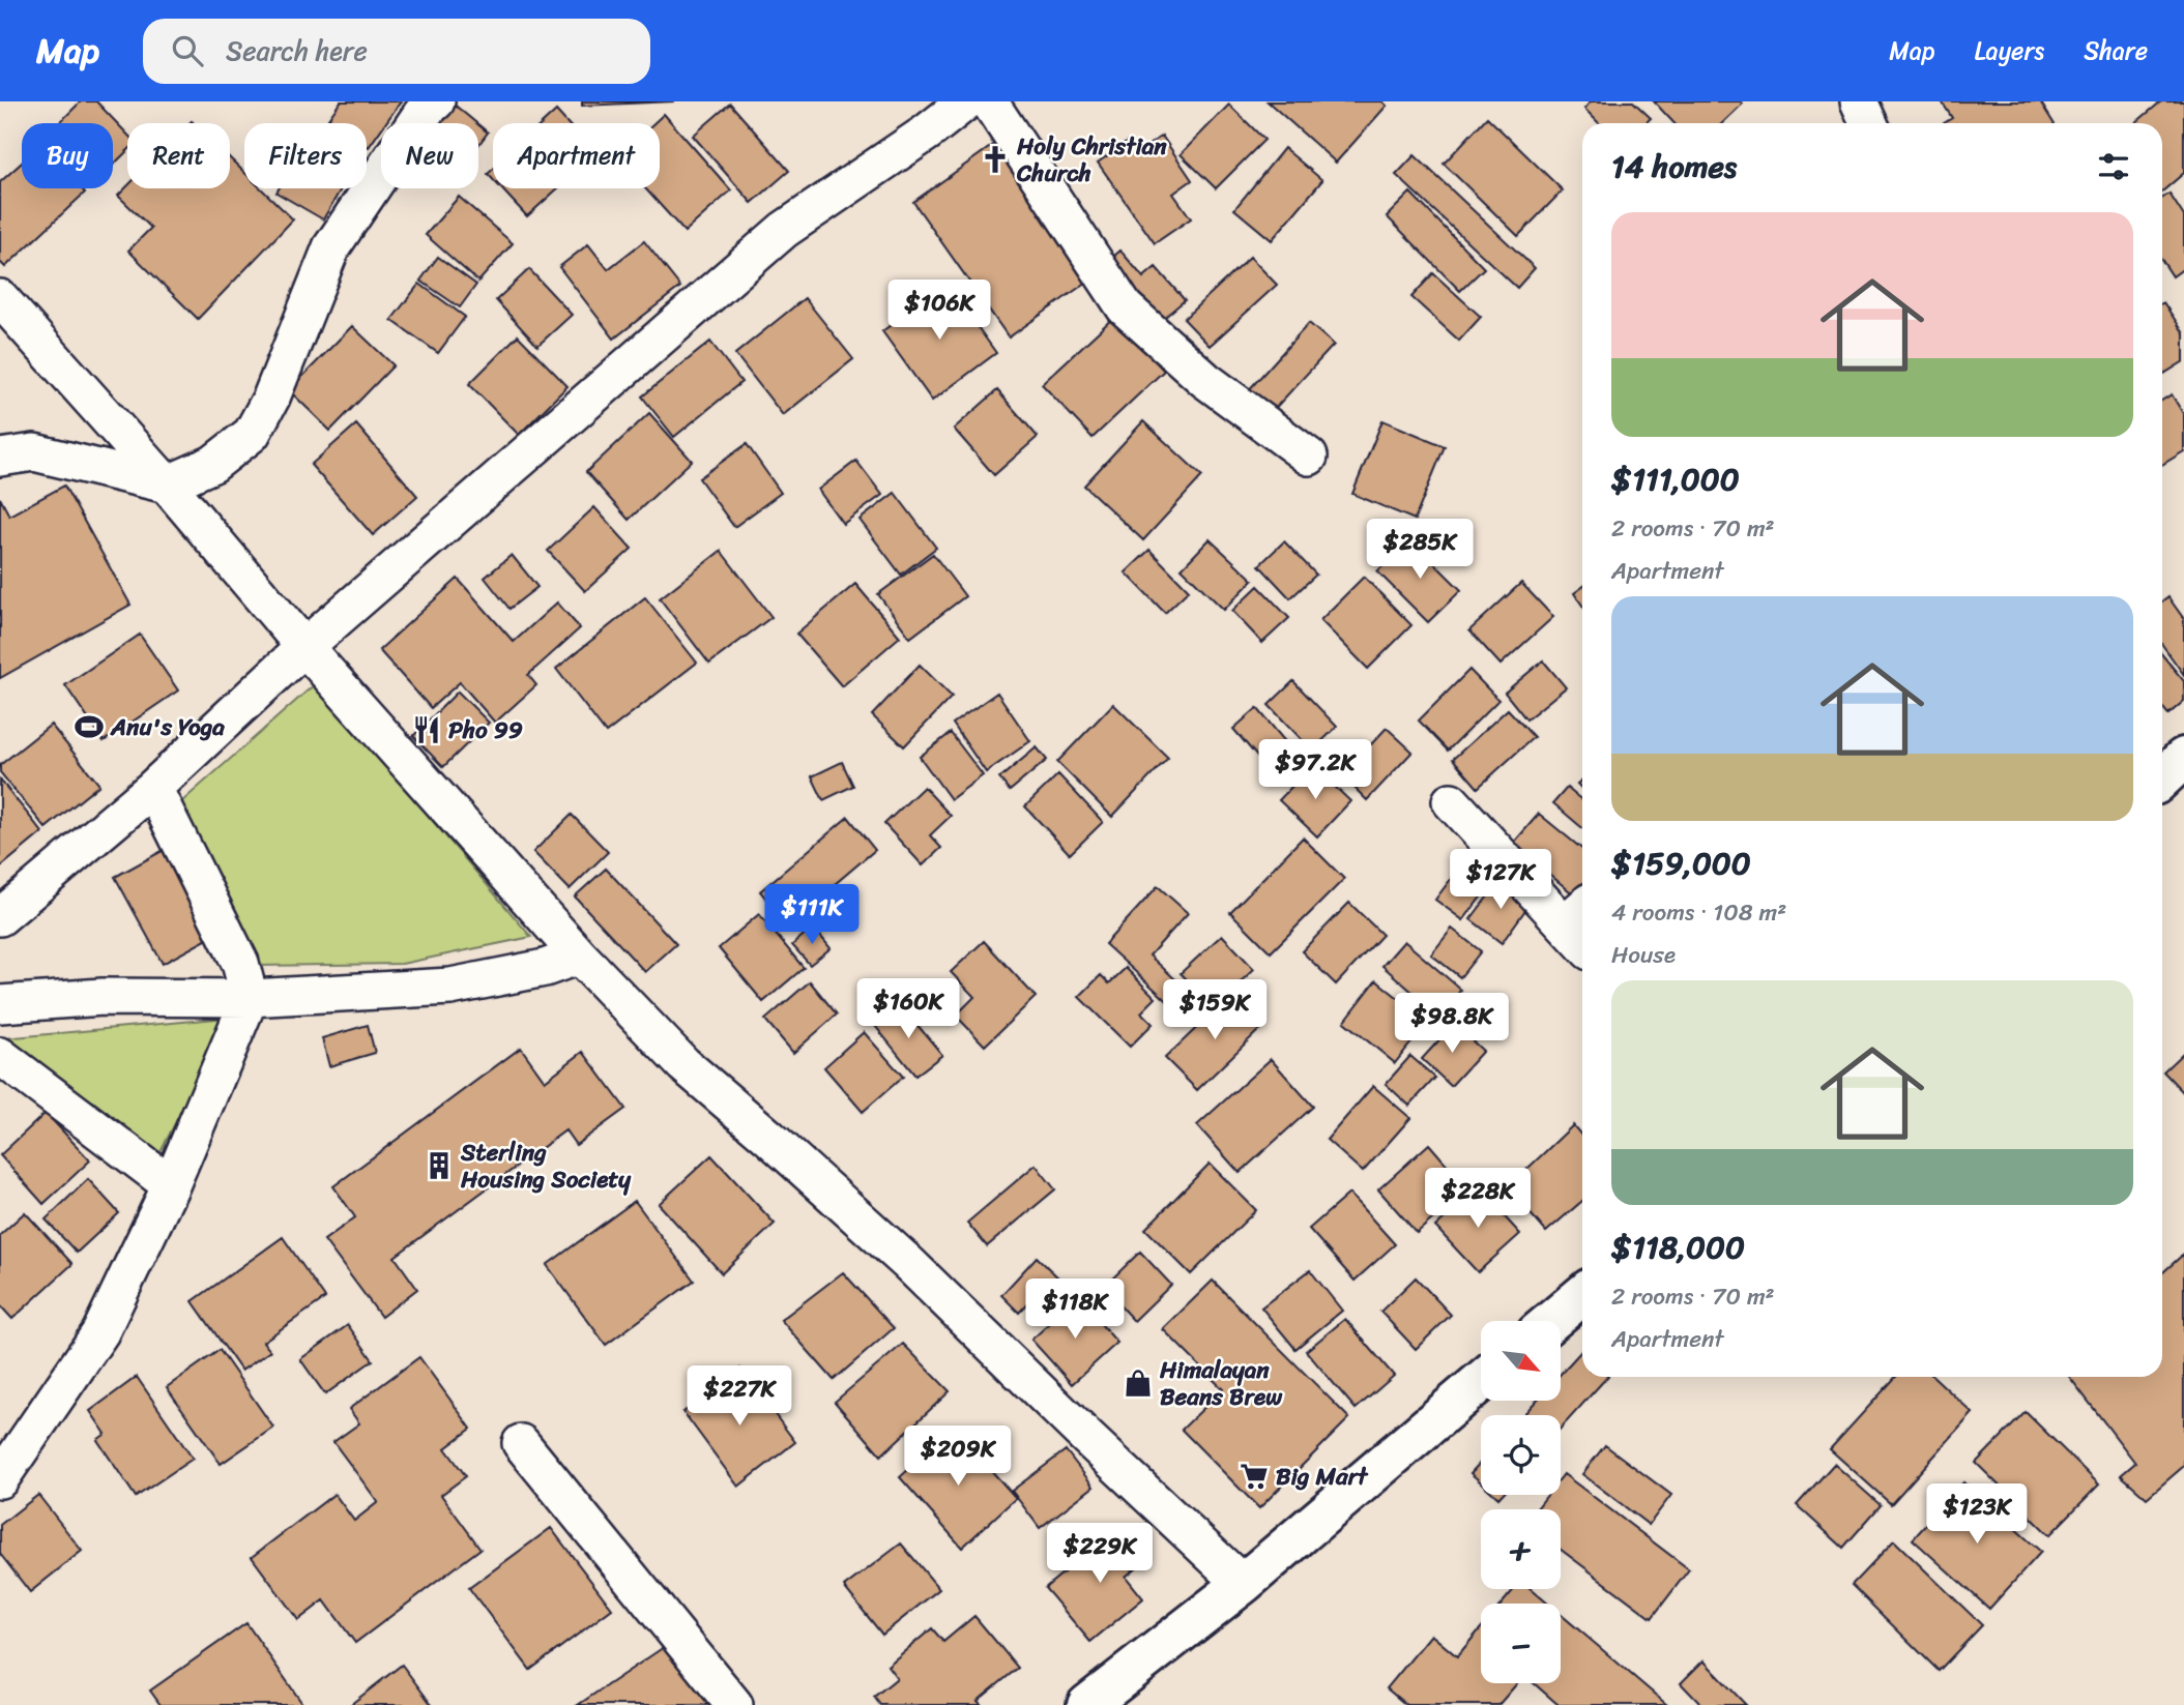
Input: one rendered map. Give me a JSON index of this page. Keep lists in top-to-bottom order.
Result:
{
  "places": {
    "church": ["Holy Christian Church"],
    "sports": ["Anu's Yoga"],
    "restaurant": ["Pho 99"],
    "building": ["Sterling Housing Society"],
    "shop": ["Himalayan Beans Brew"],
    "supermarket": ["Big Mart"]
  },
  "north": "bottom right",
  "page": {
    "header": "Map",
    "search": "Search here",
    "nav": ["Map", "Layers", "Share"],
    "chip": [
      "Buy",
      "Rent",
      "Filters",
      "New",
      "Apartment"
    ],
    "heading": "14 homes",
    "list": [
      {
        "name": "$111,000",
        "note": "2 rooms · 70 m² · Apartment"
      },
      {
        "name": "$159,000",
        "note": "4 rooms · 108 m² · House"
      },
      {
        "name": "$118,000",
        "note": "2 rooms · 70 m² · Apartment"
      }
    ],
    "price": [
      "$106K",
      "$285K",
      "$97.2K",
      "$127K",
      "$111K",
      "$160K",
      "$159K",
      "$98.8K",
      "$228K",
      "$118K",
      "$227K",
      "$209K",
      "$123K",
      "$229K"
    ],
    "map_buttons": ["+", "−"]
  }
}
